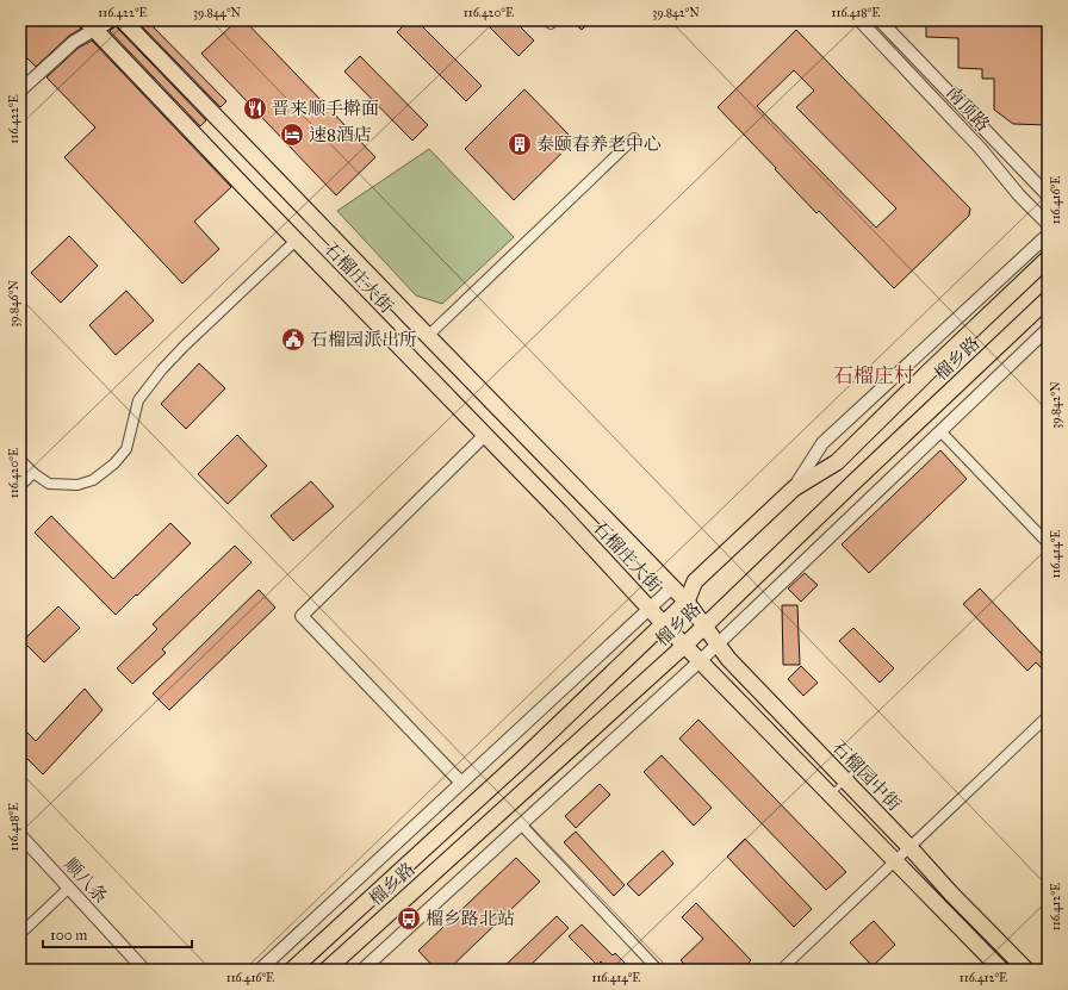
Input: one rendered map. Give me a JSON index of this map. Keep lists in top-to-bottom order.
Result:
{
  "streets": {
    "main road": ["石榴庄大街", "榴乡路", "石榴园中街"],
    "street": ["南顶路", "顺八条"]
  },
  "crossings": [
    ["石榴庄大街", "榴乡路"],
    ["石榴庄大街", "石榴园中街"],
    ["榴乡路", "石榴园中街"]
  ],
  "districts": ["石榴庄村"],
  "places": {
    "restaurant": ["晋来顺手擀面"],
    "hotel": ["速8酒店"],
    "building": ["泰颐春养老中心"],
    "public building": ["石榴园派出所"],
    "bus stop": ["榴乡路北站"]
  },
  "scale_bar": "100 m",
  "coordinates": [
    "116.422°E",
    "39.844°N",
    "116.420°E",
    "39.842°N",
    "116.418°E",
    "116.416°E",
    "39.846°N",
    "116.414°E",
    "116.412°E"
  ]
}
